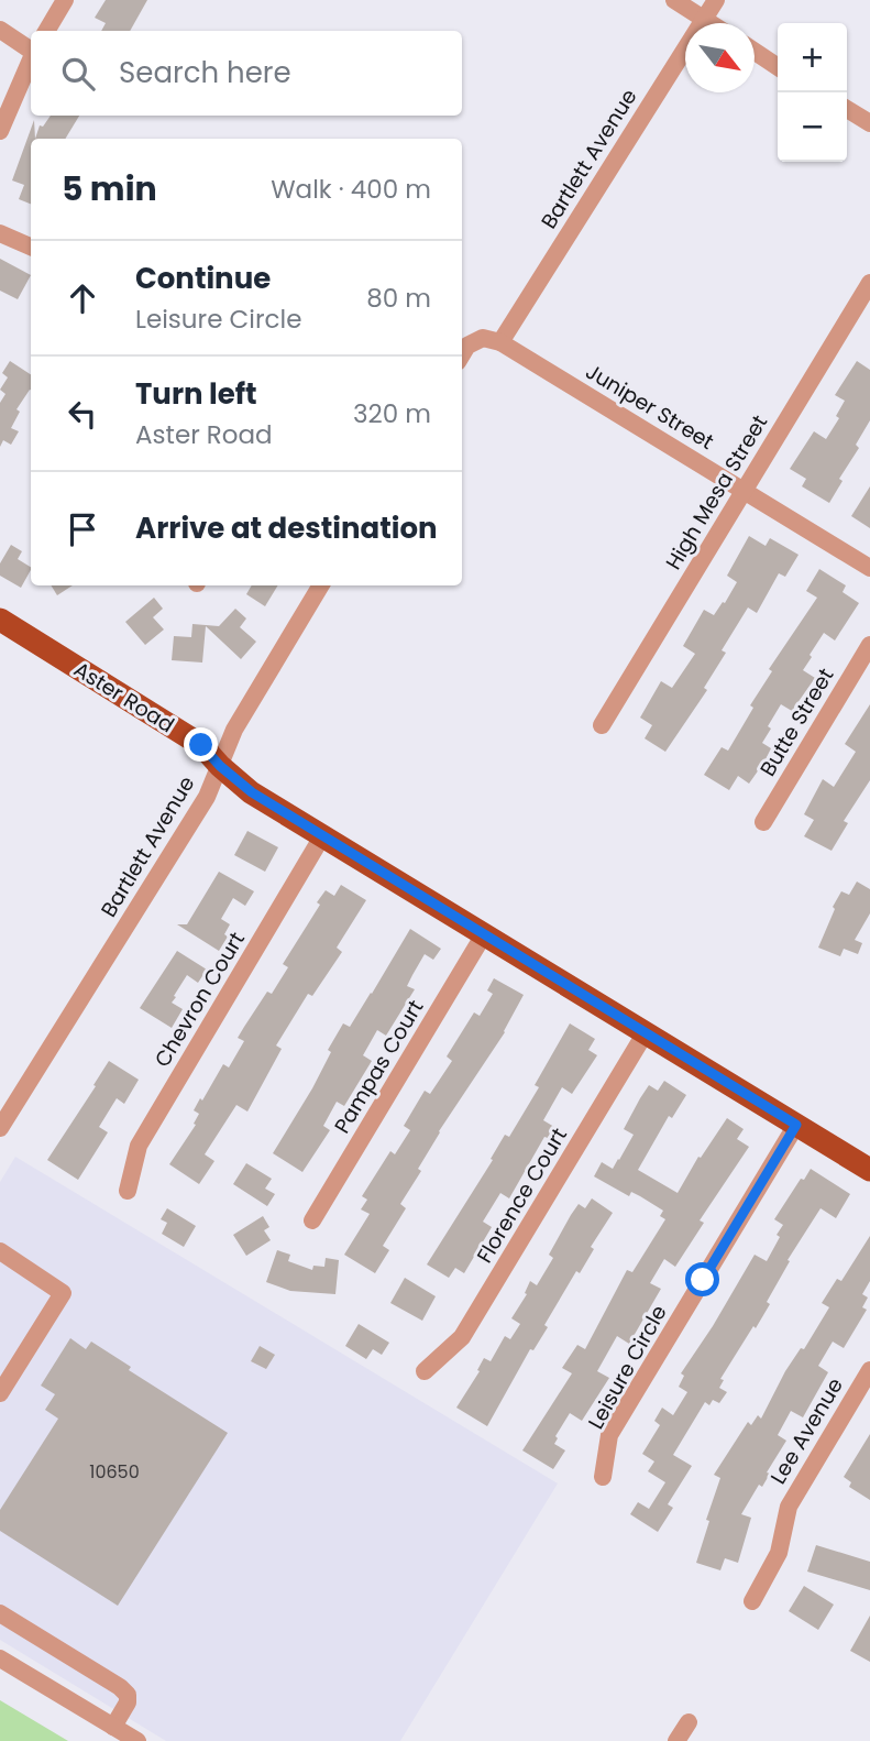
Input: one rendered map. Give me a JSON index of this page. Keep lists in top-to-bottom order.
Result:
{
  "streets": {
    "main road": ["Aster Road"],
    "street": [
      "Bartlett Avenue",
      "Juniper Street",
      "High Mesa Street",
      "Butte Street",
      "Chevron Court",
      "Pampas Court",
      "Florence Court",
      "Leisure Circle",
      "Lee Avenue"
    ]
  },
  "crossings": [
    ["Bartlett Avenue", "Juniper Street"],
    ["Bartlett Avenue", "Aster Road"],
    ["Juniper Street", "High Mesa Street"],
    ["Aster Road", "Chevron Court"],
    ["Aster Road", "Pampas Court"],
    ["Aster Road", "Florence Court"],
    ["Aster Road", "Leisure Circle"]
  ],
  "house_numbers": ["10650"],
  "north": "bottom right",
  "page": {
    "map_buttons": ["+", "−"],
    "search": "Search here",
    "heading": ["5 min", "Walk · 400 m"],
    "list": [
      ["Continue", "Leisure Circle", "80 m"],
      ["Turn left", "Aster Road", "320 m"],
      "Arrive at destination"
    ]
  }
}
